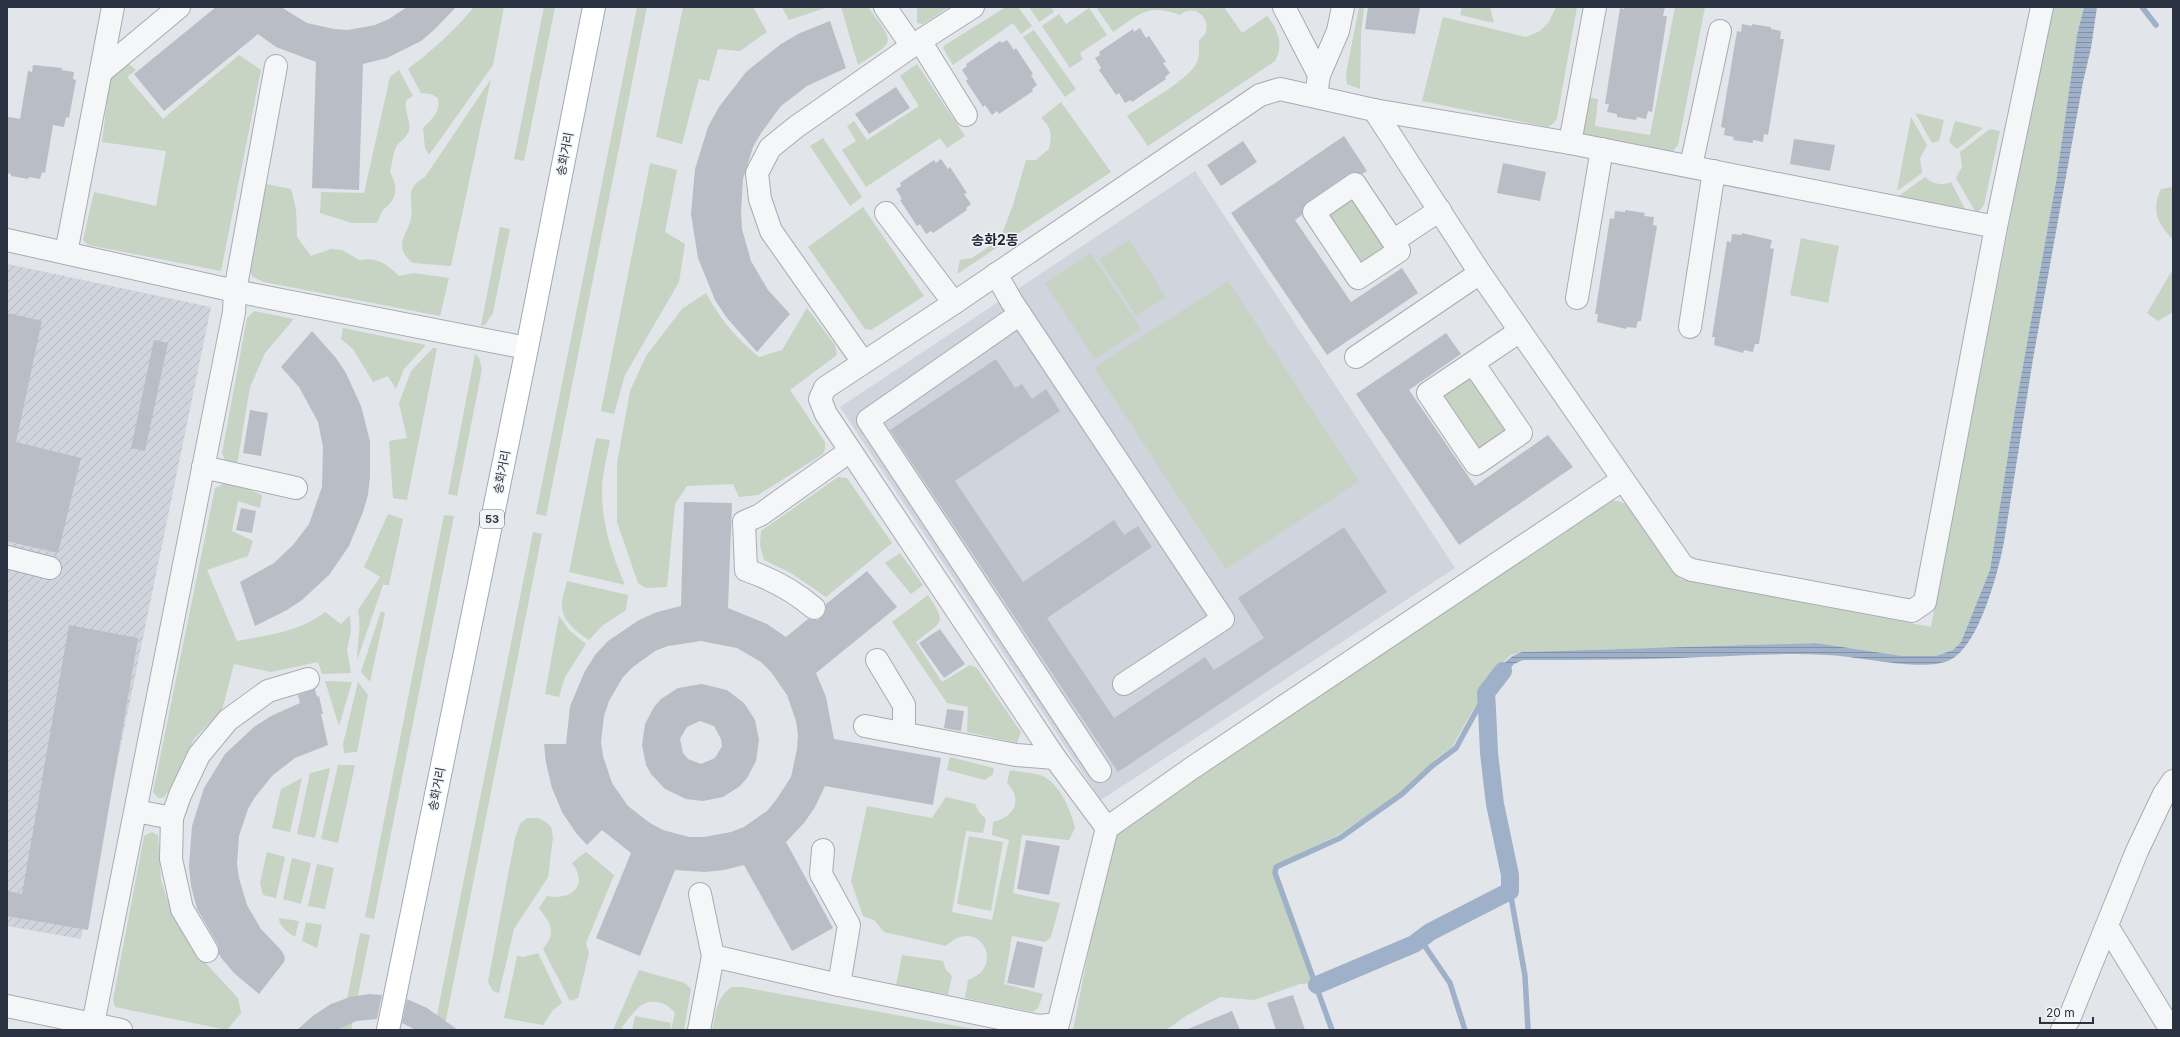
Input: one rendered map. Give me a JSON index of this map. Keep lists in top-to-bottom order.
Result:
{
  "streets": {
    "main road": ["송화거리", "53"]
  },
  "districts": ["송화2동"],
  "scale_bar": "20 m"
}
